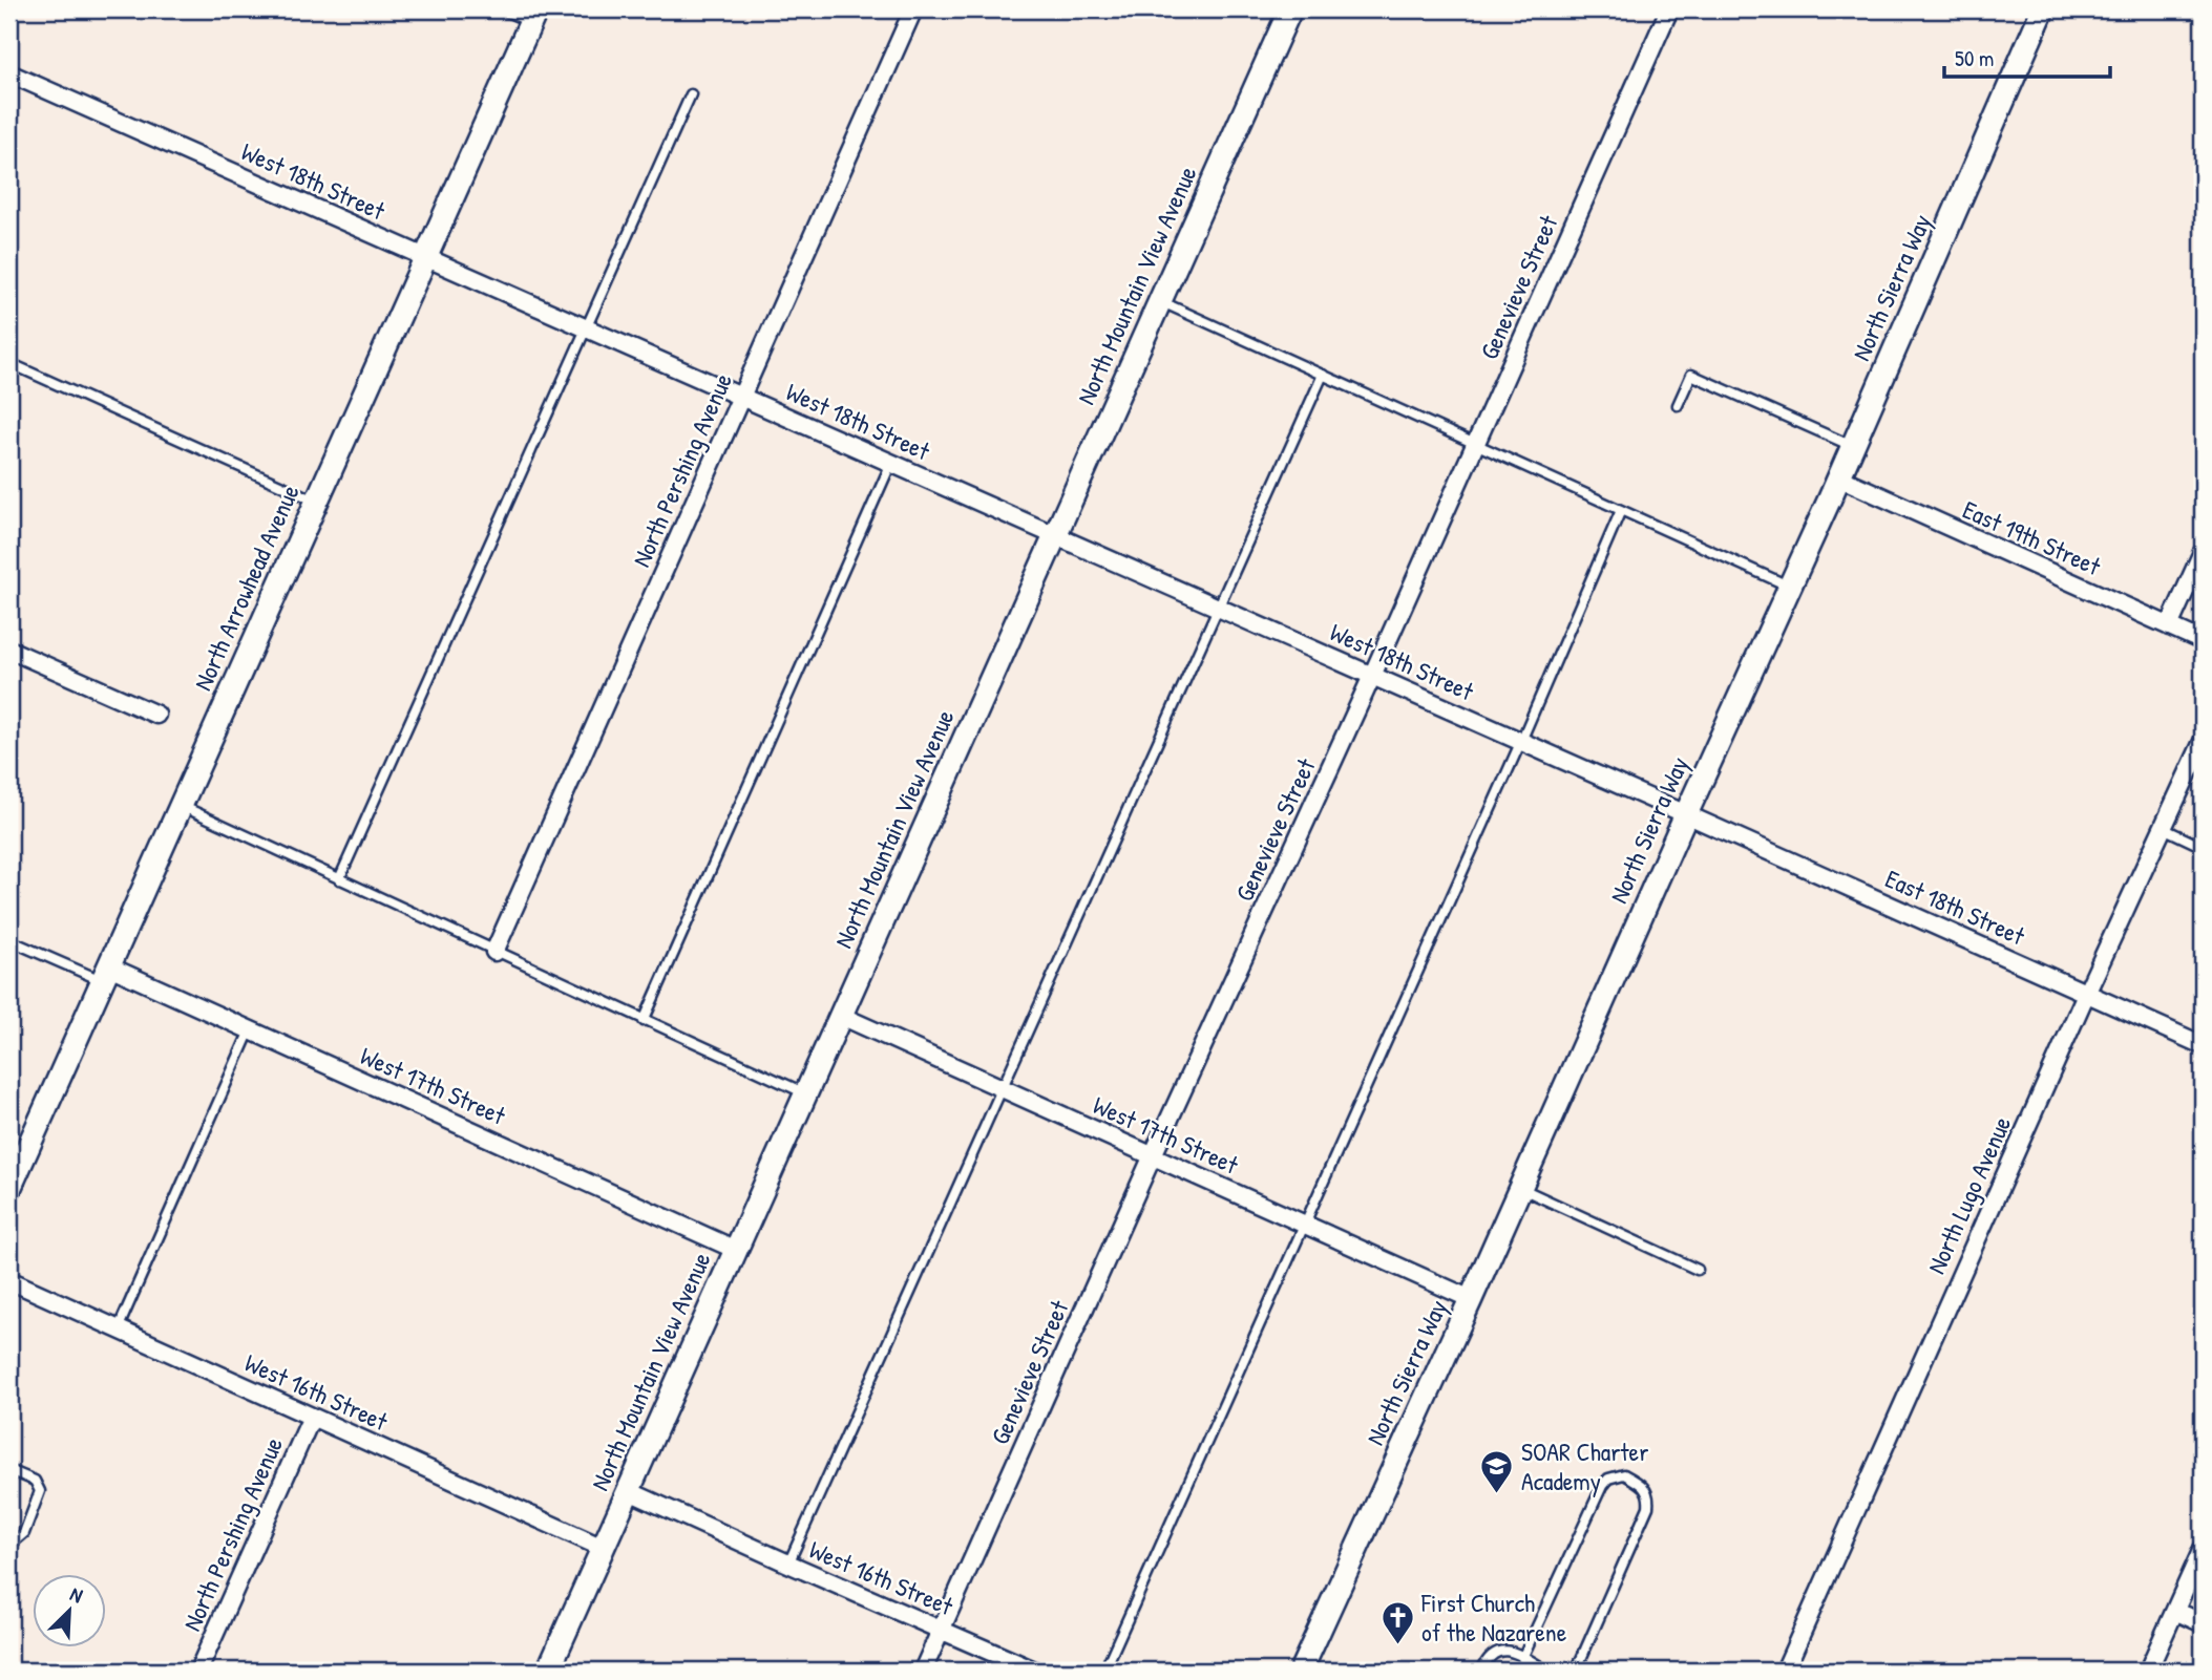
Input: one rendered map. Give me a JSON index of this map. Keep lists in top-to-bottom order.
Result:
{
  "streets": {
    "street": [
      "West 18th Street",
      "North Mountain View Avenue",
      "Genevieve Street",
      "North Sierra Way",
      "North Pershing Avenue",
      "East 19th Street",
      "North Arrowhead Avenue",
      "East 18th Street",
      "West 17th Street",
      "North Lugo Avenue",
      "West 16th Street"
    ]
  },
  "crossings": [
    ["West 18th Street", "North Mountain View Avenue"],
    ["West 18th Street", "Genevieve Street"],
    ["West 18th Street", "North Sierra Way"],
    ["West 18th Street", "North Pershing Avenue"],
    ["West 18th Street", "North Arrowhead Avenue"],
    ["West 18th Street", "East 18th Street"],
    ["North Mountain View Avenue", "West 17th Street"],
    ["North Mountain View Avenue", "West 16th Street"],
    ["Genevieve Street", "West 17th Street"],
    ["Genevieve Street", "West 16th Street"],
    ["North Sierra Way", "East 19th Street"],
    ["North Sierra Way", "East 18th Street"],
    ["North Sierra Way", "West 17th Street"],
    ["North Pershing Avenue", "West 16th Street"],
    ["North Arrowhead Avenue", "West 17th Street"],
    ["East 18th Street", "North Lugo Avenue"]
  ],
  "places": {
    "school or university": ["SOAR Charter Academy"],
    "church": ["First Church of the Nazarene"]
  },
  "scale_bar": "50 m",
  "north": "top right"
}
